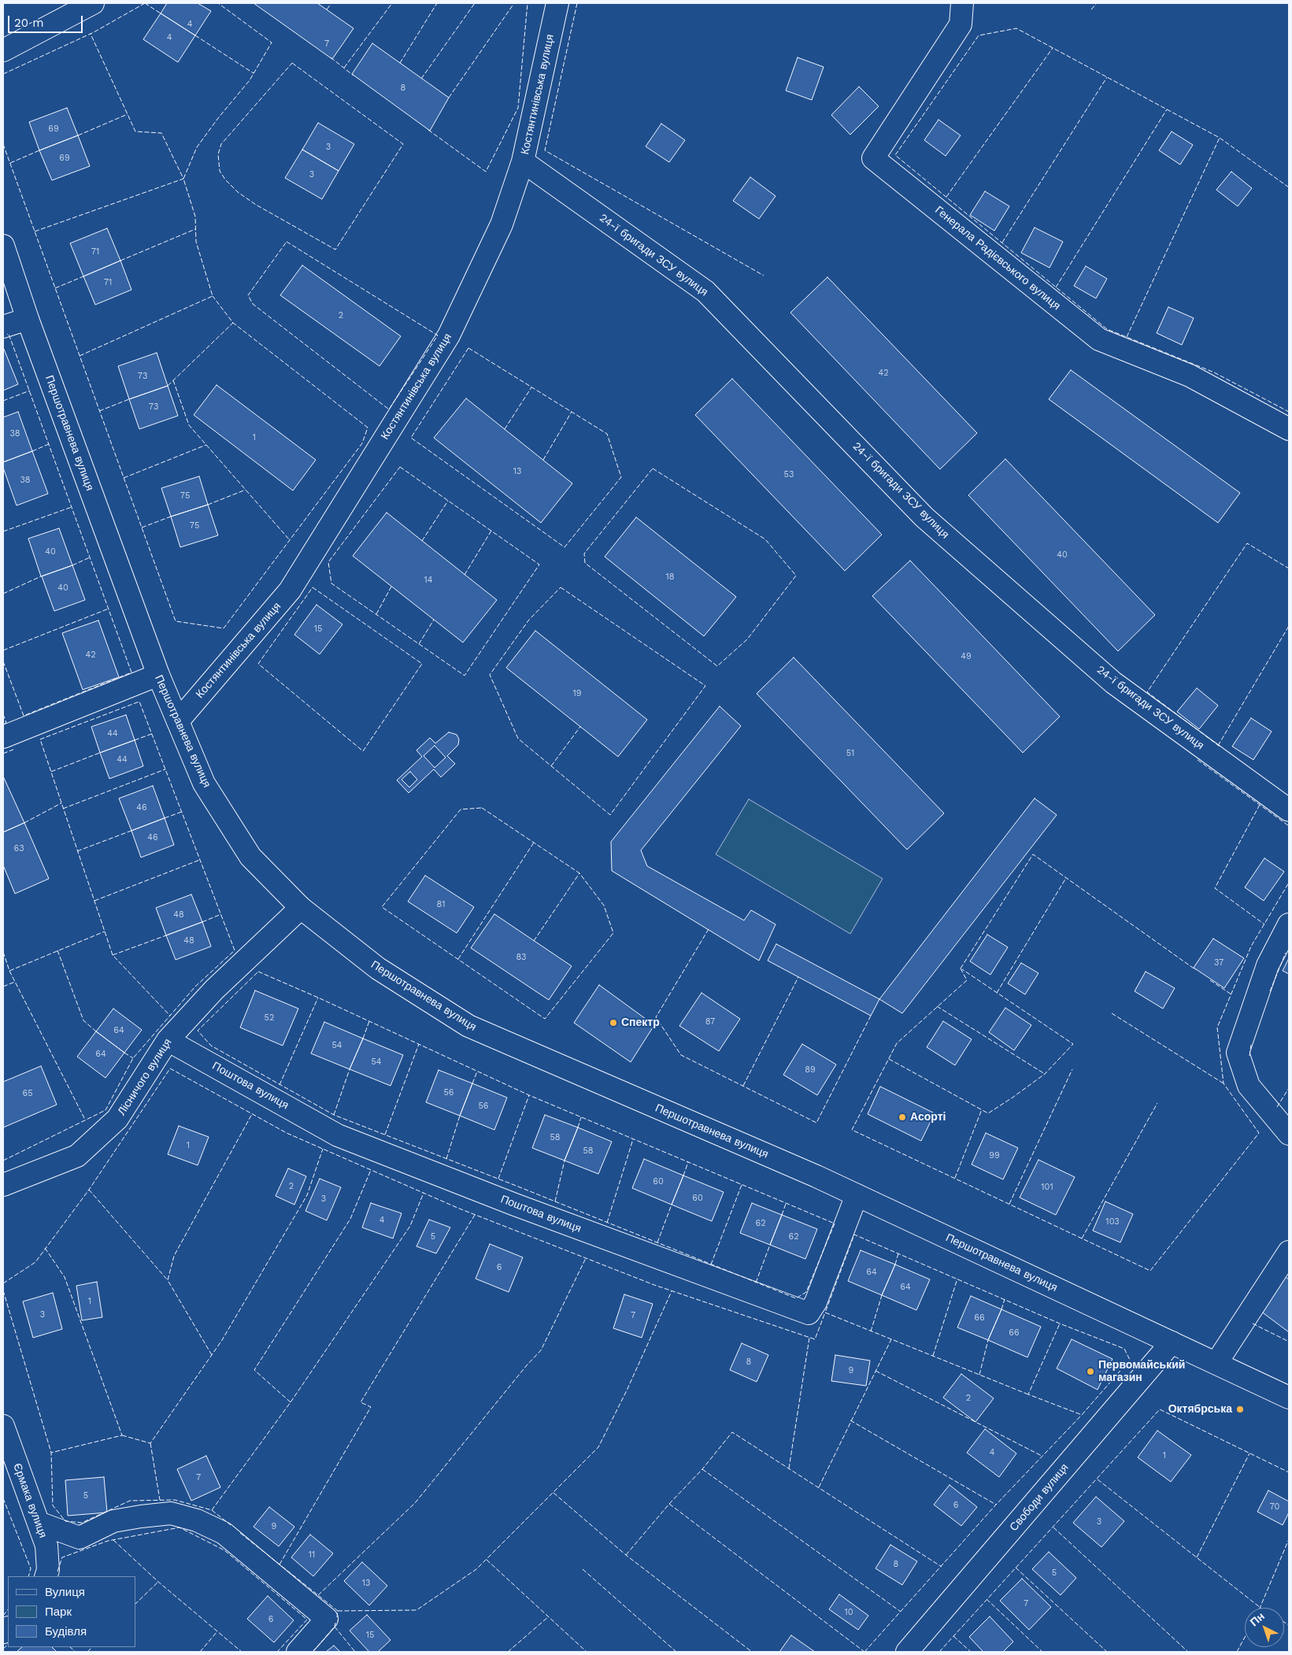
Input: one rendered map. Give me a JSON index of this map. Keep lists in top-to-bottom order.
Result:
{
  "streets": {
    "street": [
      "Костянтинівська вулиця",
      "24-ї бригади ЗСУ вулиця",
      "Генерала Радієвського вулиця",
      "Першотравнева вулиця",
      "Лісничого вулиця",
      "Поштова вулиця",
      "Свободи вулиця",
      "Єрмака вулиця"
    ]
  },
  "crossings": [
    ["Костянтинівська вулиця", "24-ї бригади ЗСУ вулиця"],
    ["Костянтинівська вулиця", "Першотравнева вулиця"],
    ["Першотравнева вулиця", "Лісничого вулиця"],
    ["Першотравнева вулиця", "Поштова вулиця"],
    ["Першотравнева вулиця", "Свободи вулиця"],
    ["Лісничого вулиця", "Поштова вулиця"]
  ],
  "places": [
    "Спектр",
    "Асорті",
    "Первомайський магазин",
    "Октябрська"
  ],
  "house_numbers": [
    "4",
    "4",
    "7",
    "8",
    "69",
    "3",
    "69",
    "3",
    "71",
    "71",
    "2",
    "42",
    "73",
    "73",
    "38",
    "1",
    "13",
    "53",
    "38",
    "75",
    "75",
    "40",
    "40",
    "18",
    "14",
    "40",
    "15",
    "42",
    "49",
    "19",
    "44",
    "51",
    "44",
    "46",
    "46",
    "63",
    "81",
    "48",
    "48",
    "83",
    "37",
    "52",
    "87",
    "64",
    "54",
    "64",
    "54",
    "89",
    "56",
    "65",
    "56",
    "58",
    "1",
    "58",
    "99",
    "60",
    "2",
    "101",
    "60",
    "3",
    "4",
    "103",
    "62",
    "5",
    "62",
    "6",
    "64",
    "64",
    "1",
    "3",
    "7",
    "66",
    "66",
    "8",
    "9",
    "2",
    "4",
    "1",
    "7",
    "5",
    "6",
    "70",
    "3",
    "9",
    "11",
    "8",
    "5",
    "13",
    "7",
    "10",
    "6",
    "15"
  ],
  "legend": ["Вулиця", "Парк", "Будівля"],
  "scale_bar": "20 m",
  "north": "top left"
}
